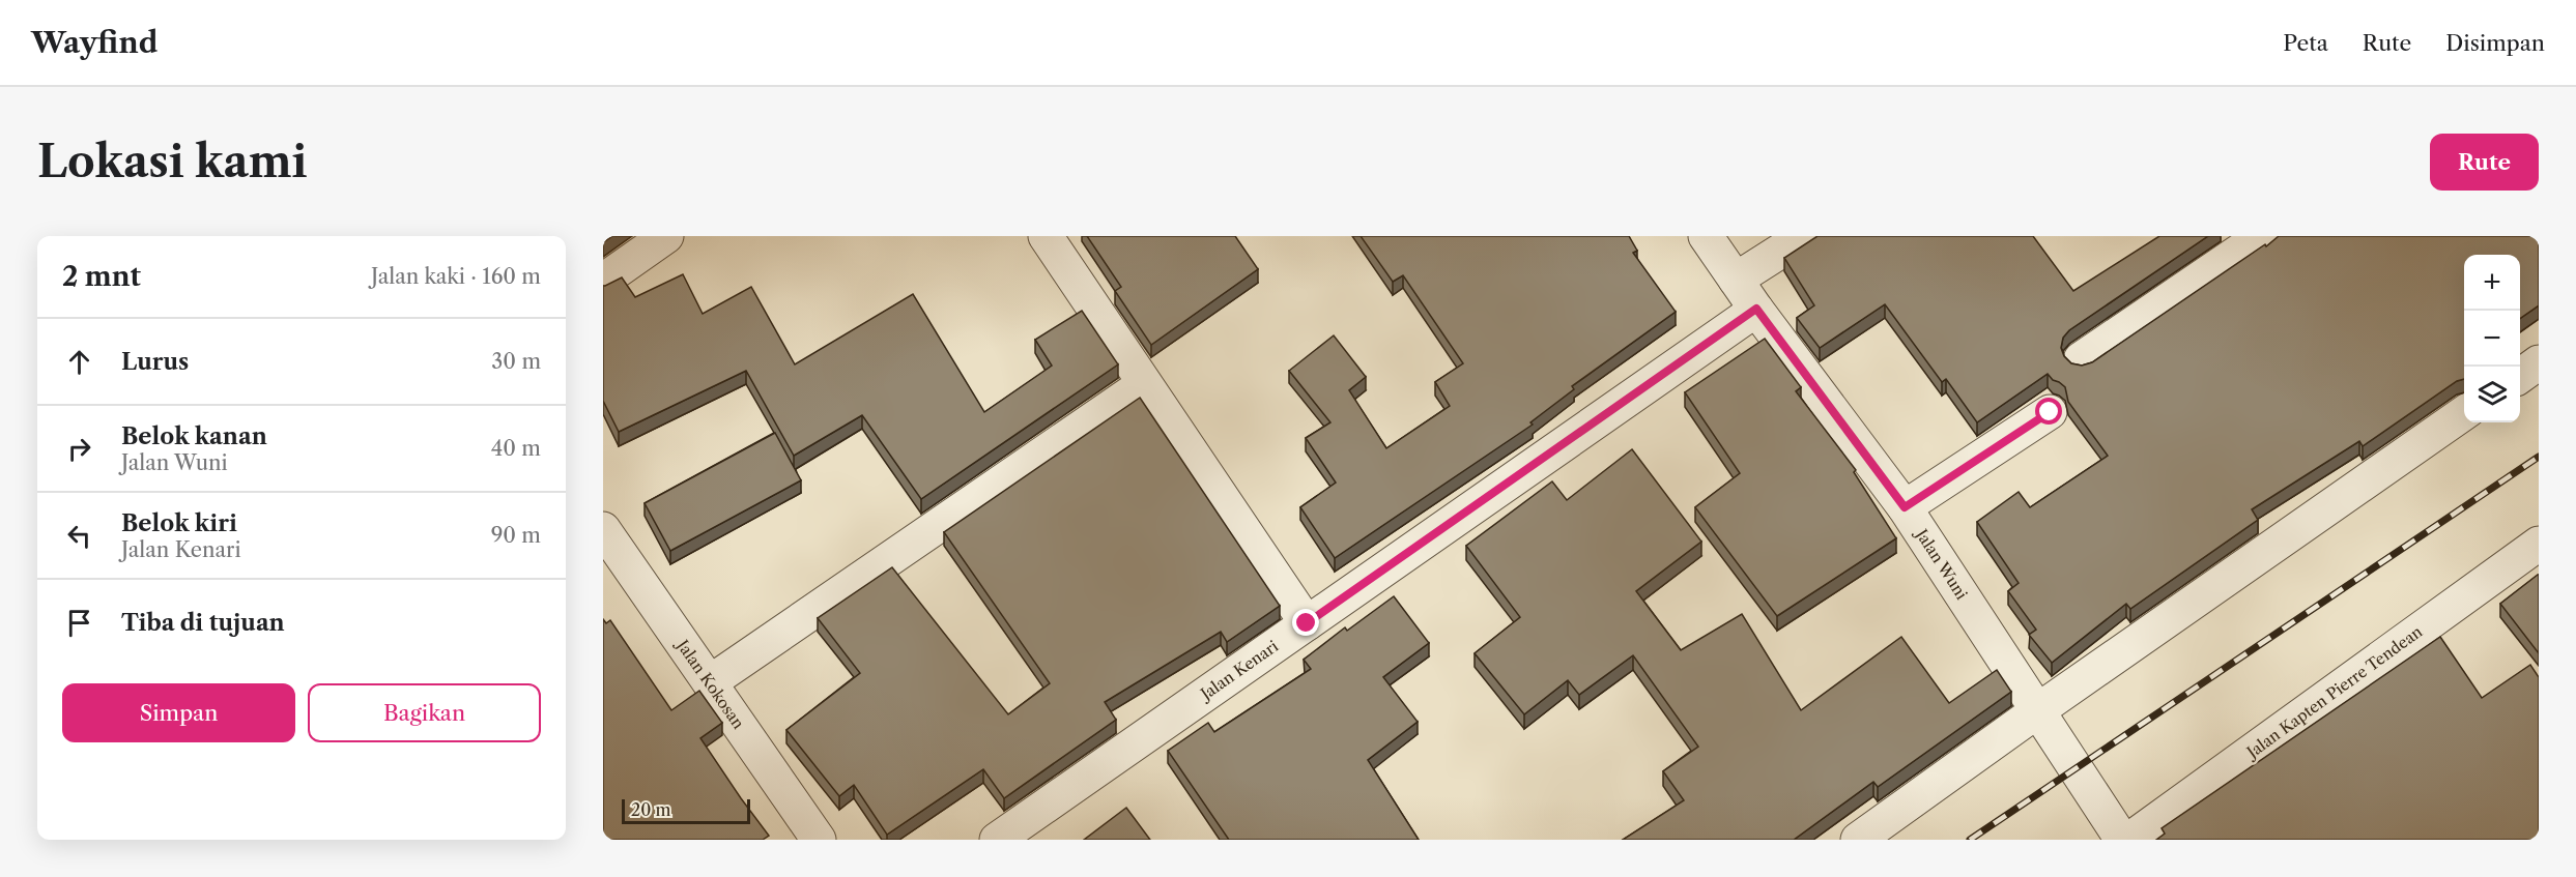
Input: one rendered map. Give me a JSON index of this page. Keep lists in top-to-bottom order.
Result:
{
  "streets": {
    "street": [
      "Jalan Wuni",
      "Jalan Kenari",
      "Jalan Kokosan",
      "Jalan Kapten Pierre Tendean"
    ]
  },
  "crossings": [
    ["Jalan Wuni", "Jalan Kenari"]
  ],
  "scale_bar": "20 m",
  "page": {
    "header": "Wayfind",
    "nav": ["Peta", "Rute", "Disimpan"],
    "buttons": [
      "Rute",
      ["Simpan", "Bagikan"]
    ],
    "title": "Lokasi kami",
    "heading": ["2 mnt", "Jalan kaki · 160 m"],
    "map_buttons": ["+", "−"],
    "list": [
      ["Lurus", "30 m"],
      ["Belok kanan", "Jalan Wuni", "40 m"],
      ["Belok kiri", "Jalan Kenari", "90 m"],
      "Tiba di tujuan"
    ],
    "scale": "20 m"
  }
}
